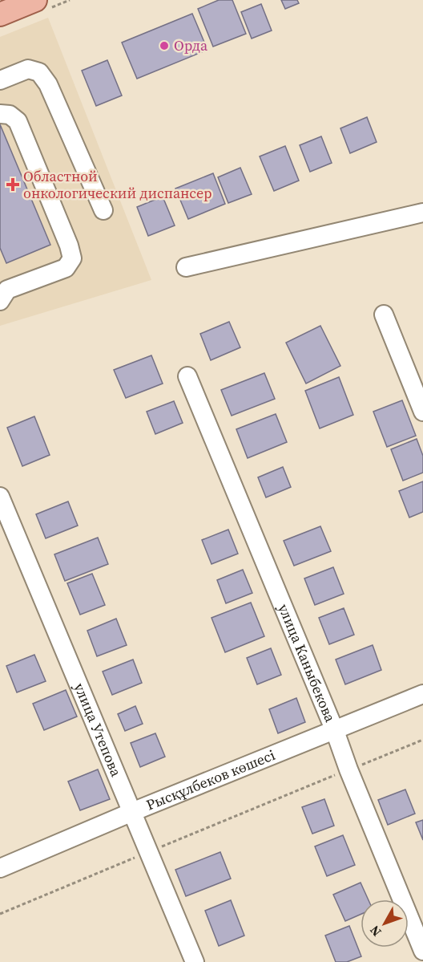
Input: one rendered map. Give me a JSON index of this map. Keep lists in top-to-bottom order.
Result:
{
  "streets": {
    "street": ["улица Каныбекова", "улица Утепова", "Рысқұлбеков көшесі"]
  },
  "crossings": [
    ["улица Каныбекова", "Рысқұлбеков көшесі"],
    ["улица Утепова", "Рысқұлбеков көшесі"]
  ],
  "places": {
    "other": ["Орда"],
    "health": ["Областной онкологический диспансер"]
  },
  "north": "bottom left"
}
